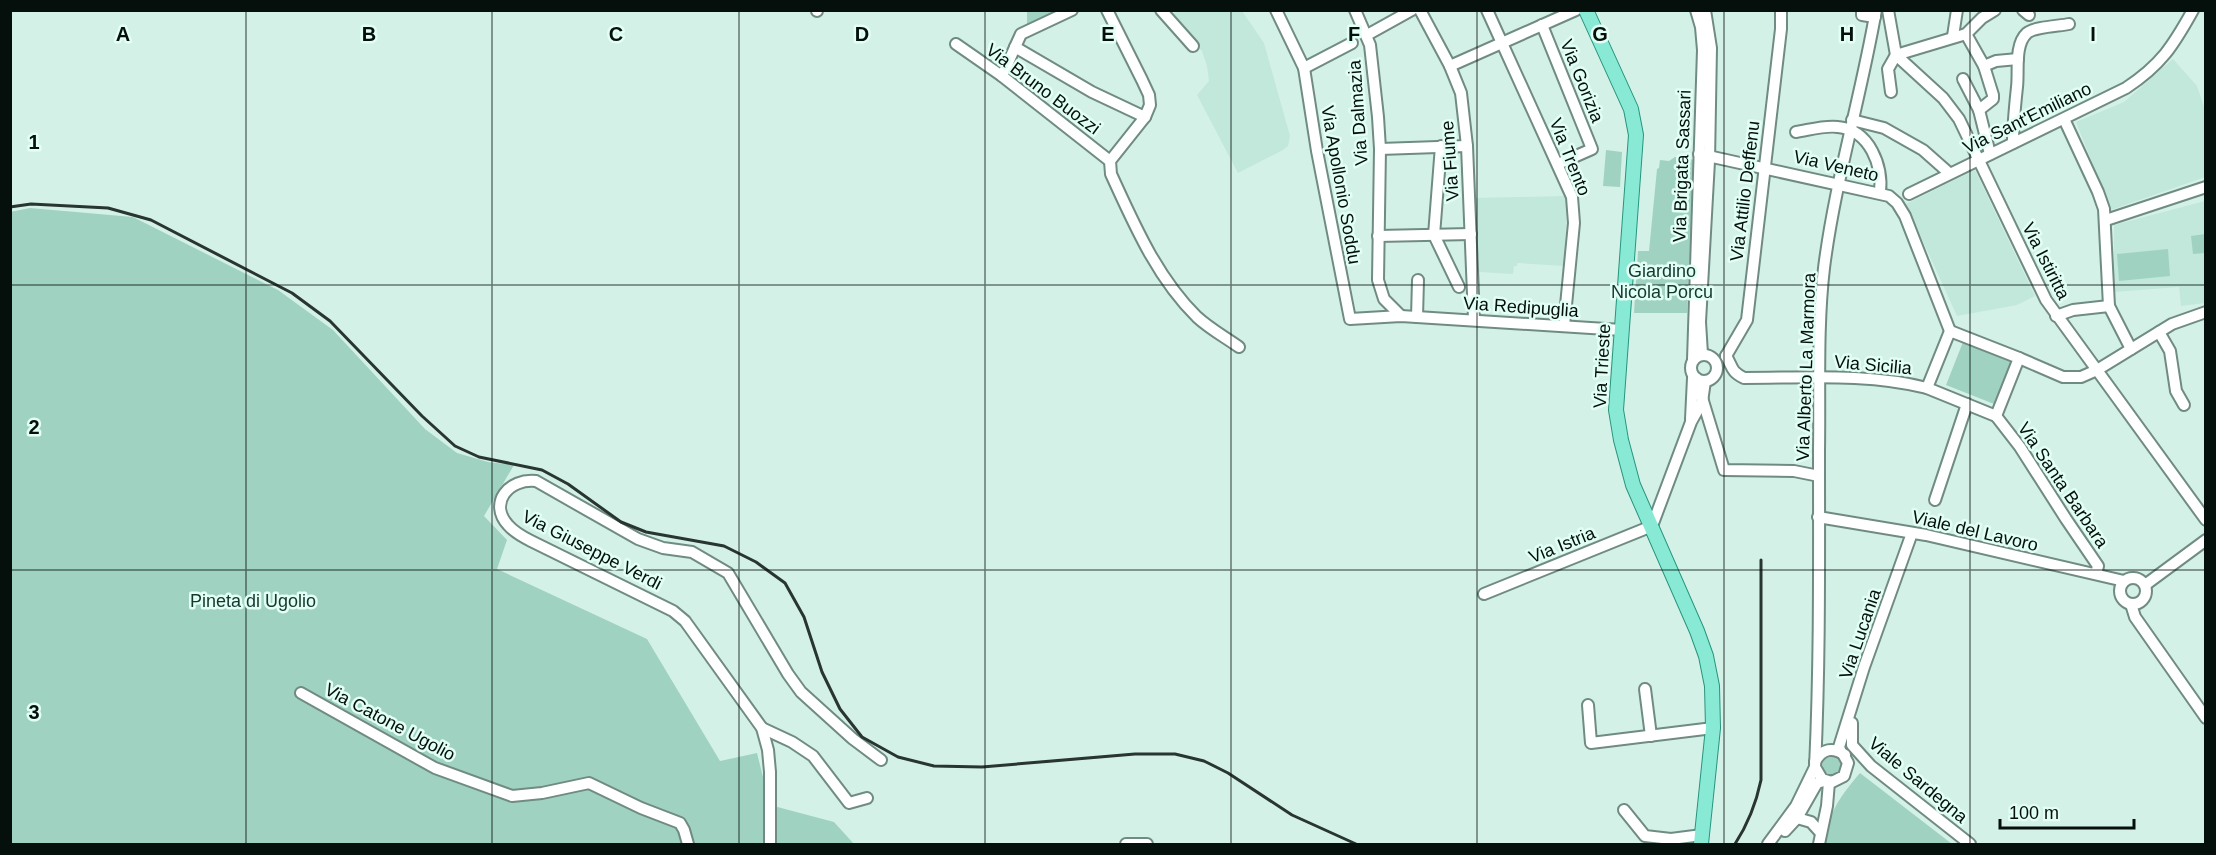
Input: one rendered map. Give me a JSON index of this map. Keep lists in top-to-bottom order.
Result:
{
  "streets": {
    "main road": ["Via Trieste"],
    "street": [
      "Via Gorizia",
      "Via Bruno Buozzi",
      "Via Dalmazia",
      "Via Sant'Emiliano",
      "Via Trento",
      "Via Fiume",
      "Via Brigata Sassari",
      "Via Veneto",
      "Via Apollonio Soddu",
      "Via Attilio Deffenu",
      "Via Istiritta",
      "Via Redipuglia",
      "Via Sicilia",
      "Via Alberto La Marmora",
      "Via Santa Barbara",
      "Viale del Lavoro",
      "Via Istria",
      "Via Giuseppe Verdi",
      "Via Lucania",
      "Via Catone Ugolio",
      "Viale Sardegna"
    ]
  },
  "crossings": [
    ["Via Gorizia", "Via Trento"],
    ["Via Dalmazia", "Via Apollonio Soddu"],
    ["Via Dalmazia", "Via Redipuglia"],
    ["Via Sant'Emiliano", "Via Istiritta"],
    ["Via Sant'Emiliano", "Via Alberto La Marmora"],
    ["Via Trento", "Via Redipuglia"],
    ["Via Fiume", "Via Redipuglia"],
    ["Via Brigata Sassari", "Via Veneto"],
    ["Via Veneto", "Via Attilio Deffenu"],
    ["Via Veneto", "Via Alberto La Marmora"],
    ["Via Apollonio Soddu", "Via Redipuglia"],
    ["Via Redipuglia", "Via Trieste"],
    ["Via Sicilia", "Via Alberto La Marmora"],
    ["Via Sicilia", "Via Santa Barbara"],
    ["Via Trieste", "Via Istria"],
    ["Via Alberto La Marmora", "Viale del Lavoro"],
    ["Via Alberto La Marmora", "Via Lucania"],
    ["Via Santa Barbara", "Viale del Lavoro"],
    ["Viale del Lavoro", "Via Lucania"],
    ["Via Lucania", "Viale Sardegna"]
  ],
  "parks": ["Giardino Nicola Porcu", "Pineta di Ugolio"],
  "scale_bar": "100 m",
  "grid": {
    "columns": [
      "A",
      "B",
      "C",
      "D",
      "E",
      "F",
      "G",
      "H",
      "I"
    ],
    "rows": ["1", "2", "3"]
  }
}
